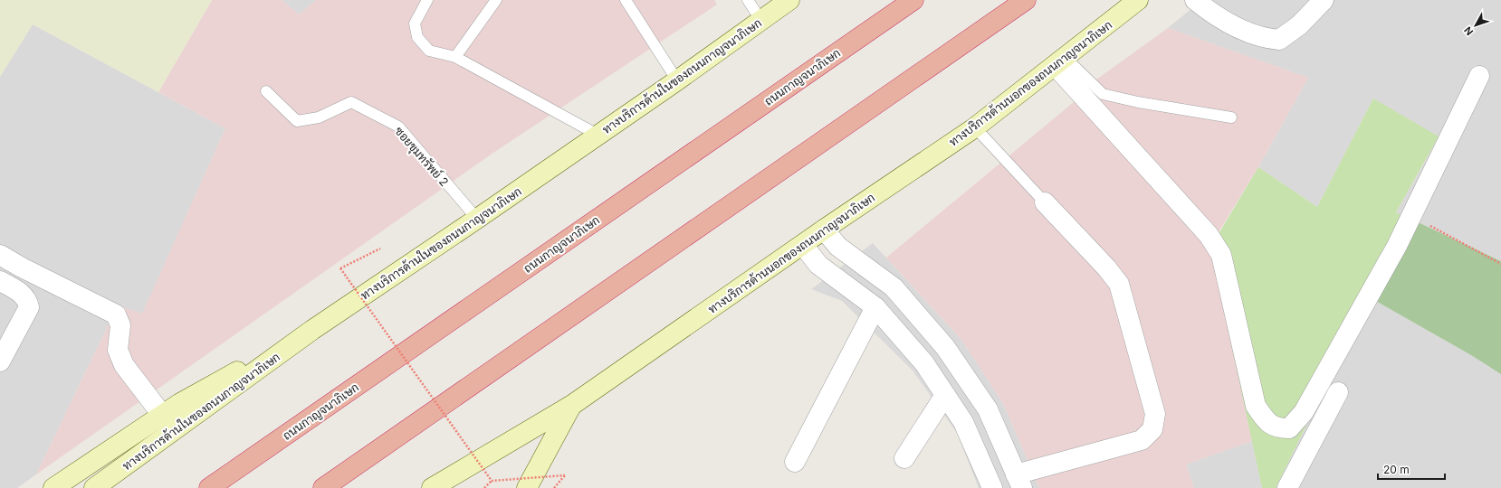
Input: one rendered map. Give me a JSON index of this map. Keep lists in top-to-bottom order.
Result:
{
  "streets": {
    "highway": ["ถนนกาญจนาภิเษก"],
    "main road": ["ทางบริการด้านในของถนนกาญจนาภิเษก", "ทางบริการด้านนอกของถนนกาญจนาภิเษก"],
    "lane": ["ซอยขุมทรัพย์ 2"]
  },
  "crossings": [
    ["ทางบริการด้านในของถนนกาญจนาภิเษก", "ซอยขุมทรัพย์ 2"]
  ],
  "scale_bar": "20 m",
  "north": "bottom left"
}
